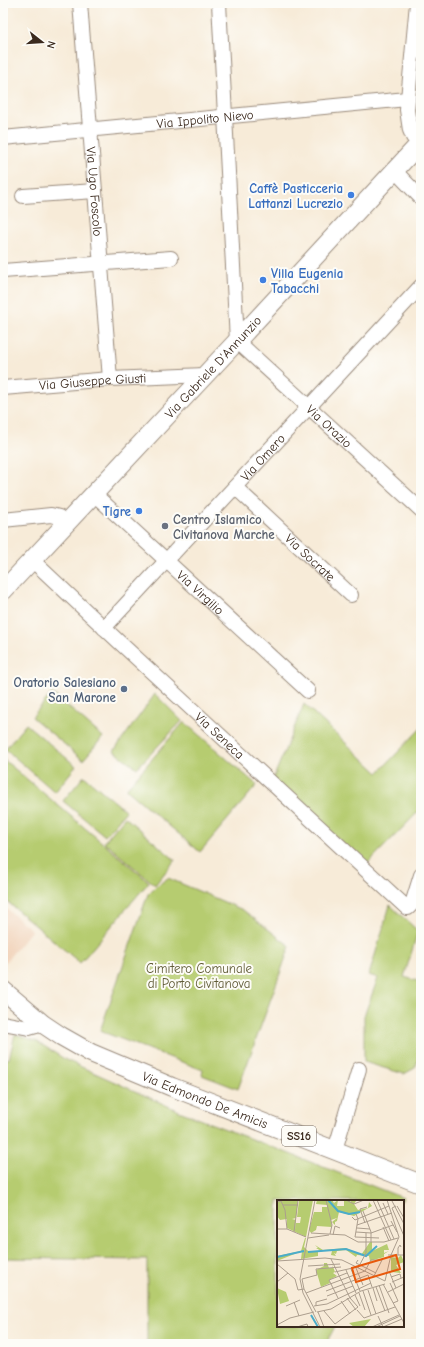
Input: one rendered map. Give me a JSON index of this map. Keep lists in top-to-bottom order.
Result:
{
  "streets": {
    "main road": ["Via Gabriele D'Annunzio", "Via Edmondo De Amicis", "SS16"],
    "street": [
      "Via Ippolito Nievo",
      "Via Ugo Foscolo",
      "Via Giuseppe Giusti",
      "Via Orazio",
      "Via Omero",
      "Via Socrate",
      "Via Virgilio",
      "Via Seneca"
    ]
  },
  "crossings": [
    ["Via Ippolito Nievo", "Via Ugo Foscolo"],
    ["Via Ugo Foscolo", "Via Giuseppe Giusti"],
    ["Via Gabriele D'Annunzio", "Via Giuseppe Giusti"],
    ["Via Gabriele D'Annunzio", "Via Orazio"],
    ["Via Gabriele D'Annunzio", "Via Virgilio"],
    ["Via Gabriele D'Annunzio", "Via Seneca"],
    ["Via Orazio", "Via Omero"],
    ["Via Omero", "Via Socrate"],
    ["Via Omero", "Via Virgilio"],
    ["Via Omero", "Via Seneca"]
  ],
  "parks": ["Cimitero Comunale di Porto Civitanova"],
  "places": [
    "Caffè Pasticceria Lattanzi Lucrezio",
    "Villa Eugenia Tabacchi",
    "Tigre",
    "Centro Islamico Civitanova Marche",
    "Oratorio Salesiano San Marone"
  ],
  "north": "right"
}
